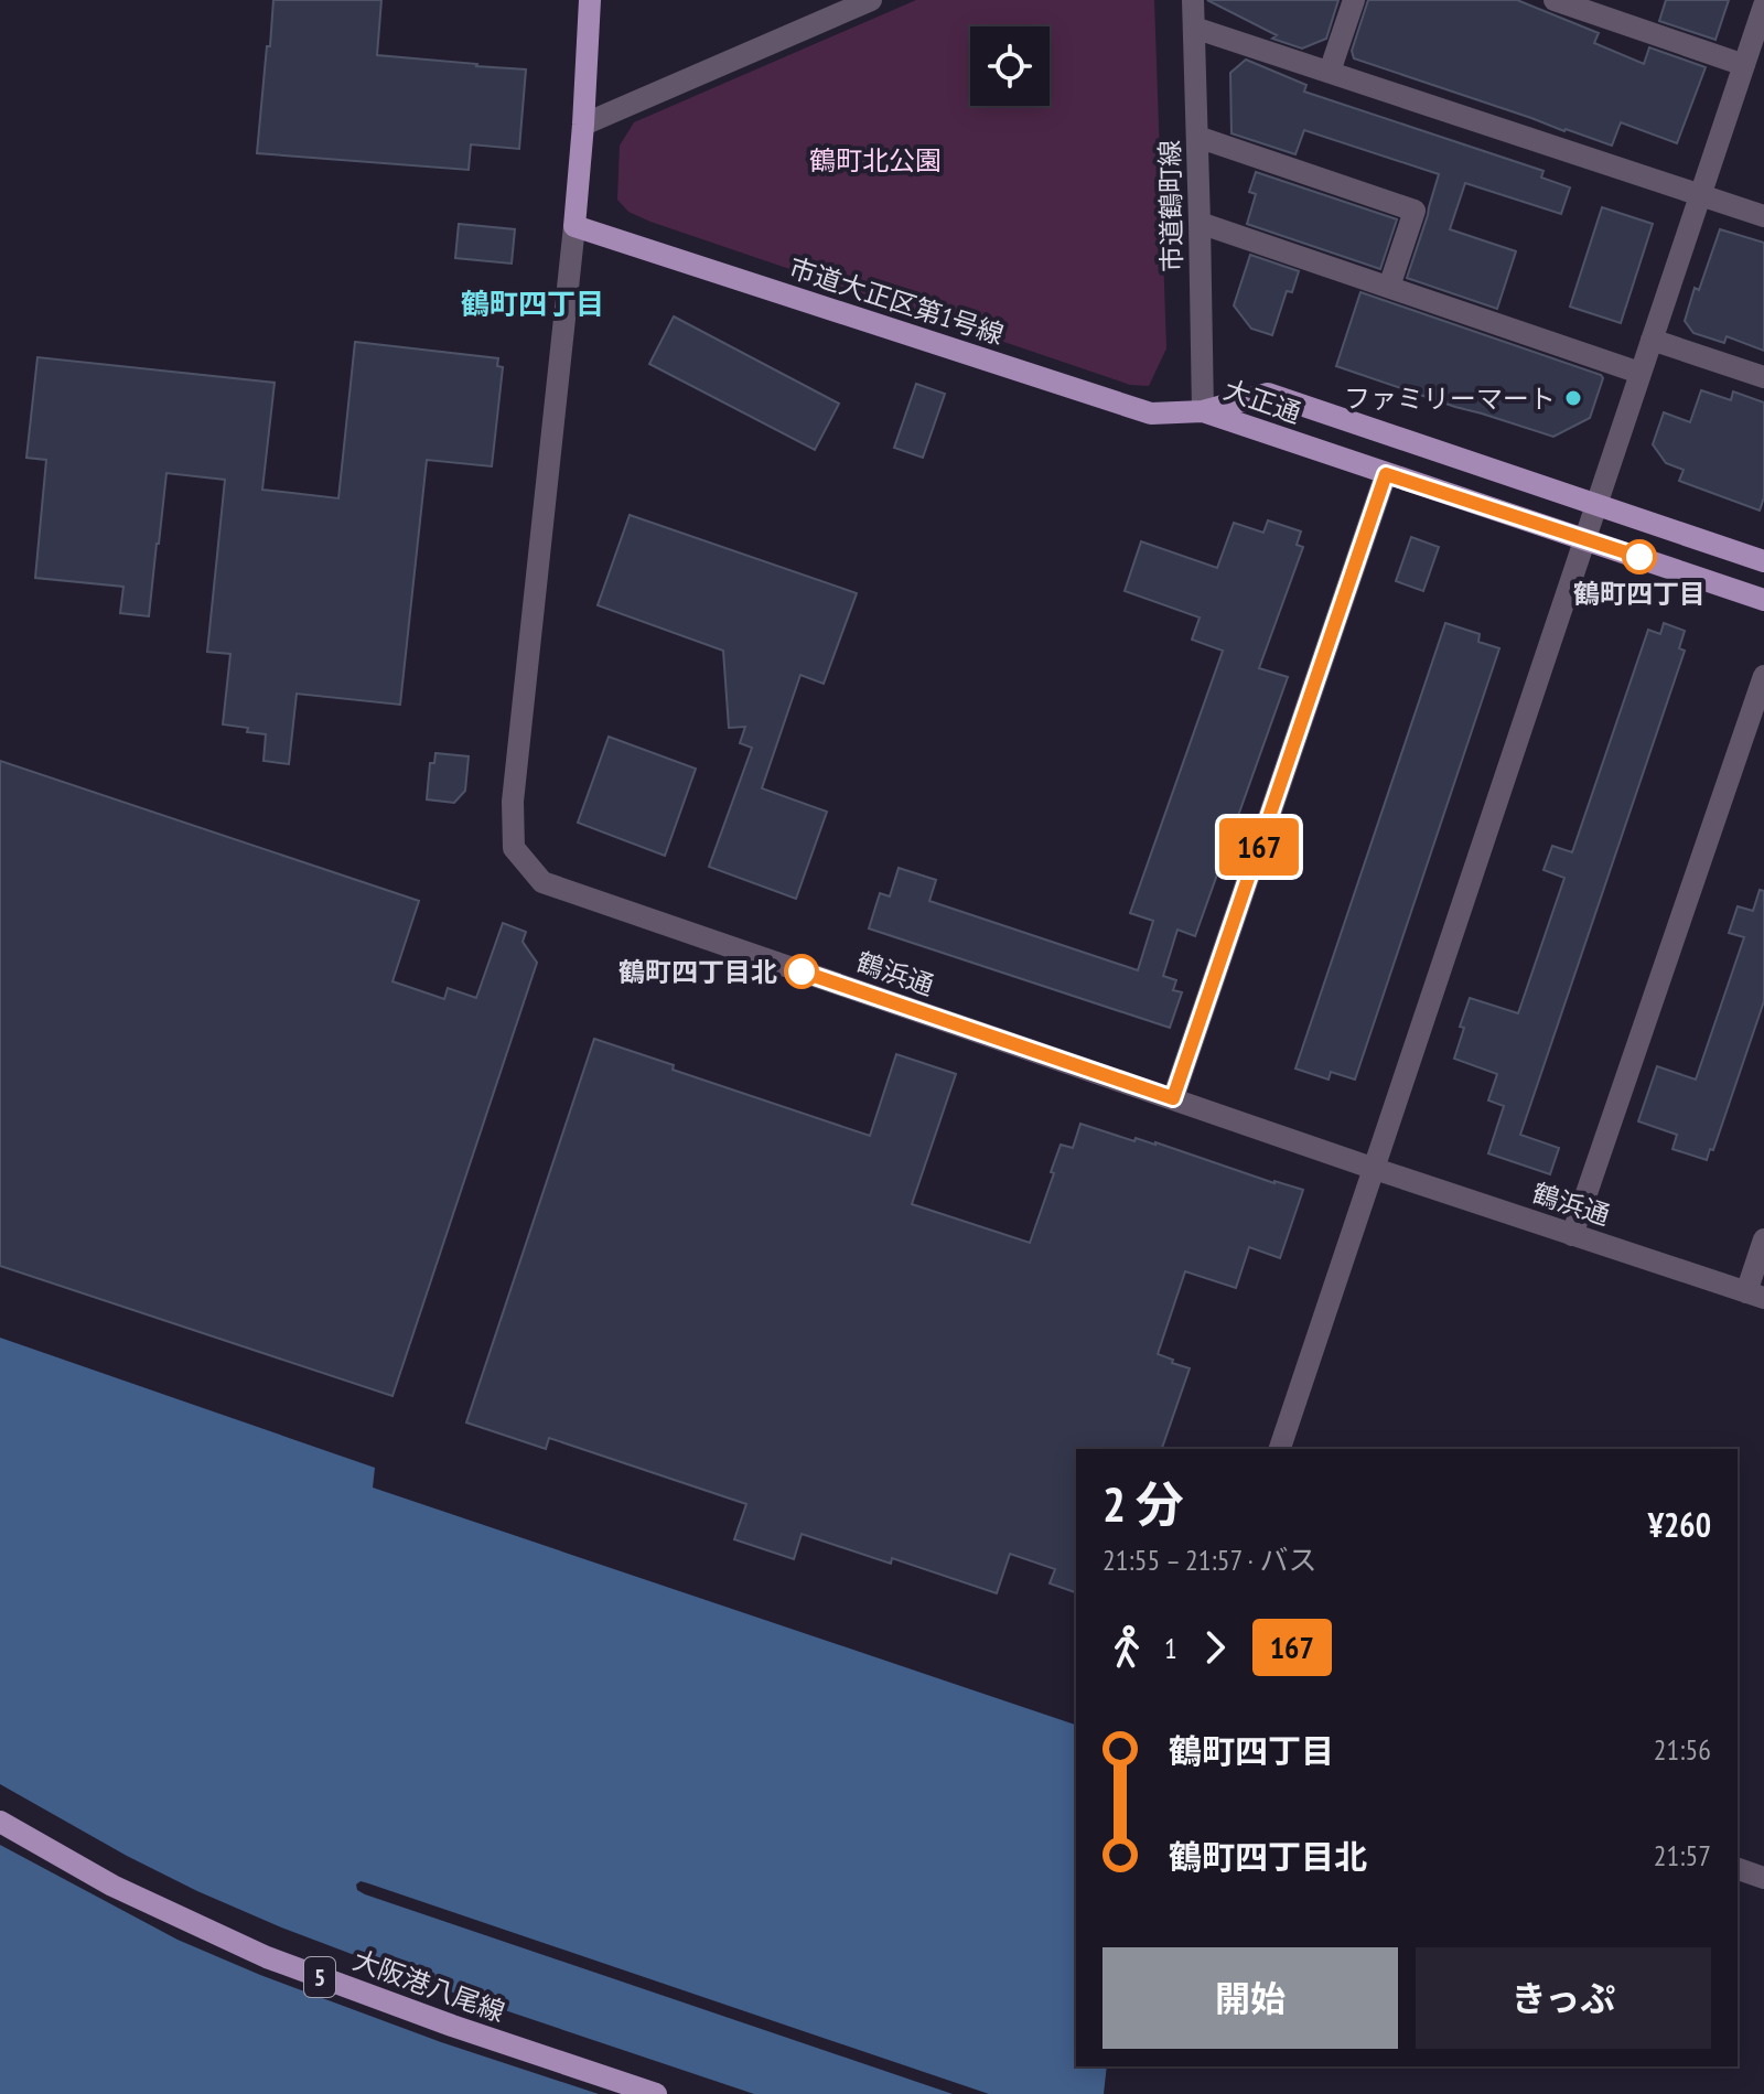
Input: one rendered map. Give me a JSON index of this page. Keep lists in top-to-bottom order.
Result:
{
  "streets": {
    "main road": [
      "市道大正区第1号線",
      "大正通",
      "5",
      "大阪港八尾線"
    ],
    "street": ["市道鶴町線", "鶴浜通"]
  },
  "crossings": [
    ["市道鶴町線", "市道大正区第1号線"],
    ["市道鶴町線", "大正通"],
    ["市道大正区第1号線", "大正通"],
    ["市道大正区第1号線", "鶴浜通"]
  ],
  "districts": ["鶴町四丁目"],
  "parks": ["鶴町北公園"],
  "places": ["ファミリーマート", "鶴町四丁目", "鶴町四丁目北"],
  "lines": ["bus line 167"],
  "page": {
    "on_map": "167",
    "heading": ["2 分", "21:55 – 21:57 · バス", "¥260"],
    "legs": ["1", "167"],
    "list": [
      {
        "name": "鶴町四丁目",
        "value": "21:56"
      },
      {
        "name": "鶴町四丁目北",
        "value": "21:57"
      }
    ],
    "buttons": ["開始", "きっぷ"]
  }
}
